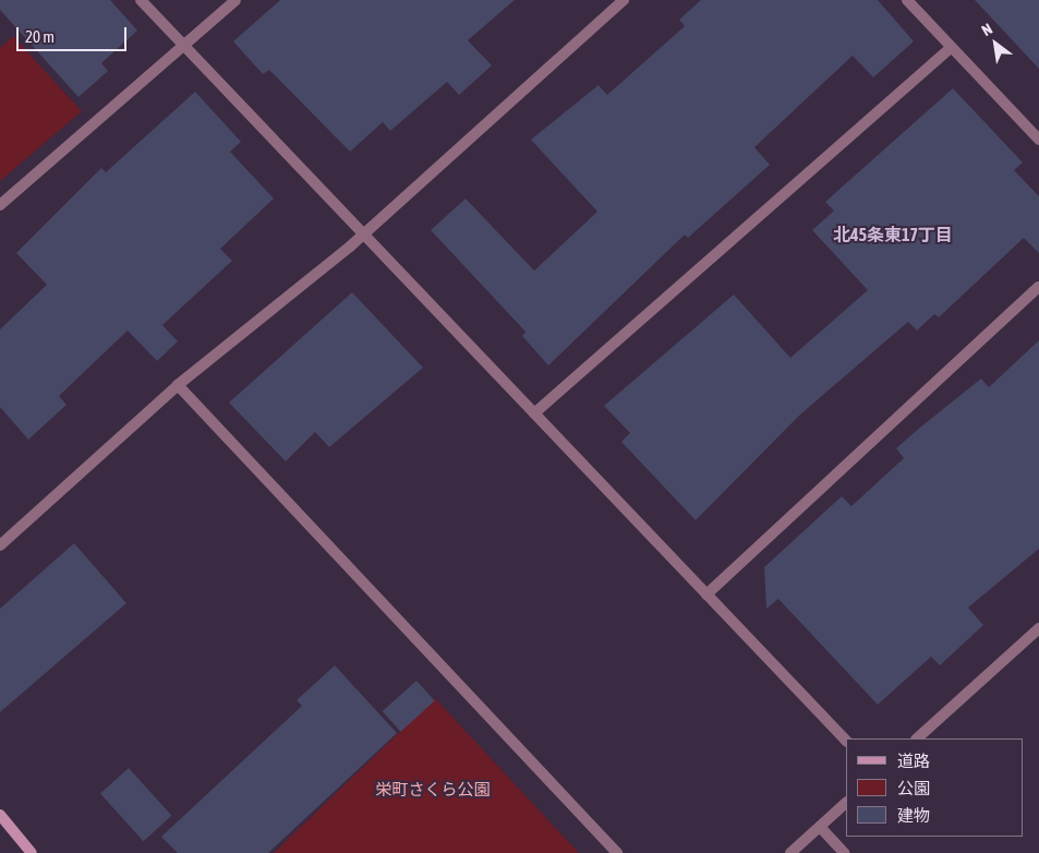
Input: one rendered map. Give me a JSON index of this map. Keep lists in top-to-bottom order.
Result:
{
  "districts": ["北45条東17丁目"],
  "parks": ["栄町さくら公園"],
  "legend": ["道路", "公園", "建物"],
  "scale_bar": "20 m",
  "north": "top left"
}
